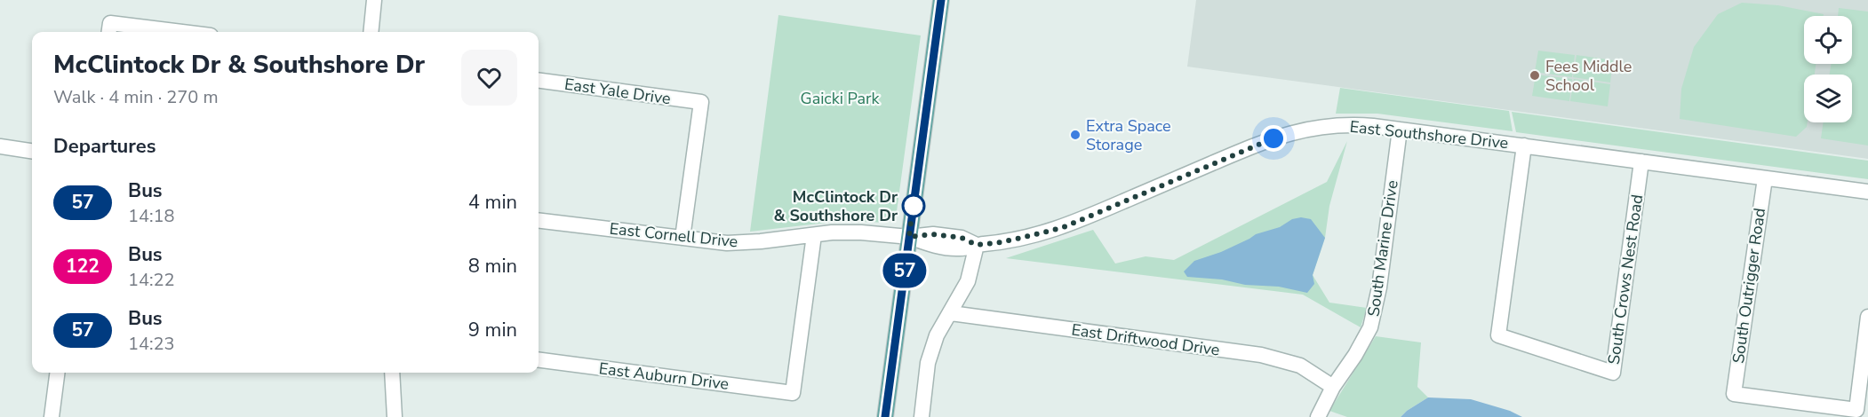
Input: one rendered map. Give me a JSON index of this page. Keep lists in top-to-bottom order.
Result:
{
  "streets": {
    "street": [
      "East Yale Drive",
      "East Southshore Drive",
      "East Cornell Drive",
      "South Marine Drive",
      "South Crows Nest Road",
      "South Outrigger Road",
      "East Driftwood Drive",
      "East Auburn Drive"
    ]
  },
  "crossings": [
    ["East Yale Drive", "East Cornell Drive"],
    ["East Southshore Drive", "East Cornell Drive"],
    ["East Southshore Drive", "South Marine Drive"],
    ["East Southshore Drive", "South Crows Nest Road"],
    ["East Southshore Drive", "South Outrigger Road"],
    ["East Cornell Drive", "East Auburn Drive"],
    ["South Marine Drive", "East Driftwood Drive"]
  ],
  "parks": ["Gaicki Park"],
  "places": ["Fees Middle School", "Extra Space Storage", "McClintock Dr & Southshore Dr"],
  "lines": ["bus line 57"],
  "page": {
    "on_map": "57",
    "heading": [
      ["McClintock Dr & Southshore Dr", "Walk · 4 min · 270 m"],
      "Departures"
    ],
    "list": [
      {
        "mark": "57",
        "name": "Bus",
        "note": "14:18",
        "value": "4 min"
      },
      {
        "mark": "122",
        "name": "Bus",
        "note": "14:22",
        "value": "8 min"
      },
      {
        "mark": "57",
        "name": "Bus",
        "note": "14:23",
        "value": "9 min"
      }
    ]
  }
}
